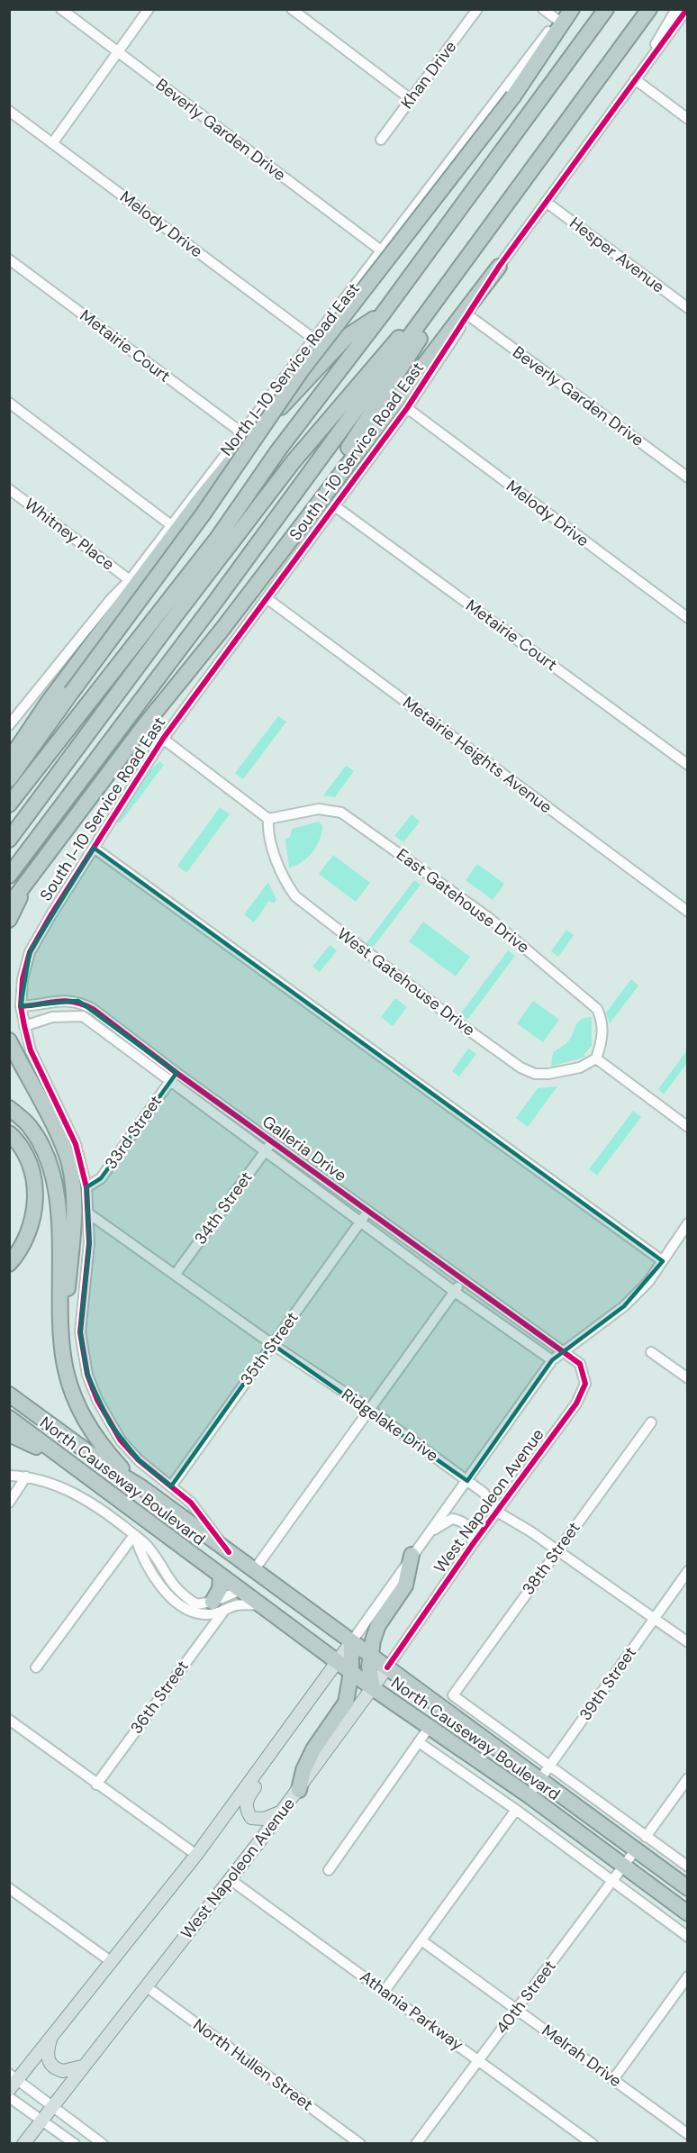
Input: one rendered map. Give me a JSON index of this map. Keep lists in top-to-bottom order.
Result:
{
  "streets": {
    "highway": ["North Causeway Boulevard"],
    "main road": ["West Napoleon Avenue"],
    "street": [
      "Khan Drive",
      "Beverly Garden Drive",
      "Melody Drive",
      "Hesper Avenue",
      "Metairie Court",
      "North I-10 Service Road East",
      "South I-10 Service Road East",
      "Whitney Place",
      "Metairie Heights Avenue",
      "East Gatehouse Drive",
      "West Gatehouse Drive",
      "33rd Street",
      "Galleria Drive",
      "34th Street",
      "35th Street",
      "Ridgelake Drive",
      "38th Street",
      "39th Street",
      "36th Street",
      "40th Street",
      "Athania Parkway",
      "Melrah Drive",
      "North Hullen Street"
    ]
  },
  "crossings": [
    ["Beverly Garden Drive", "North I-10 Service Road East"],
    ["Beverly Garden Drive", "South I-10 Service Road East"],
    ["Melody Drive", "North I-10 Service Road East"],
    ["Melody Drive", "South I-10 Service Road East"],
    ["Hesper Avenue", "South I-10 Service Road East"],
    ["Metairie Court", "North I-10 Service Road East"],
    ["Metairie Court", "South I-10 Service Road East"],
    ["North I-10 Service Road East", "Whitney Place"],
    ["South I-10 Service Road East", "Metairie Heights Avenue"],
    ["South I-10 Service Road East", "33rd Street"],
    ["South I-10 Service Road East", "Galleria Drive"],
    ["South I-10 Service Road East", "35th Street"],
    ["South I-10 Service Road East", "Ridgelake Drive"],
    ["South I-10 Service Road East", "North Causeway Boulevard"],
    ["East Gatehouse Drive", "West Gatehouse Drive"],
    ["33rd Street", "Galleria Drive"],
    ["Galleria Drive", "34th Street"],
    ["Galleria Drive", "35th Street"],
    ["Galleria Drive", "West Napoleon Avenue"],
    ["34th Street", "Ridgelake Drive"],
    ["35th Street", "Ridgelake Drive"],
    ["Ridgelake Drive", "West Napoleon Avenue"],
    ["Ridgelake Drive", "38th Street"],
    ["Ridgelake Drive", "39th Street"],
    ["North Causeway Boulevard", "West Napoleon Avenue"],
    ["North Causeway Boulevard", "38th Street"],
    ["North Causeway Boulevard", "39th Street"],
    ["North Causeway Boulevard", "40th Street"],
    ["West Napoleon Avenue", "Athania Parkway"],
    ["West Napoleon Avenue", "North Hullen Street"],
    ["40th Street", "Athania Parkway"],
    ["40th Street", "Melrah Drive"]
  ]
}
